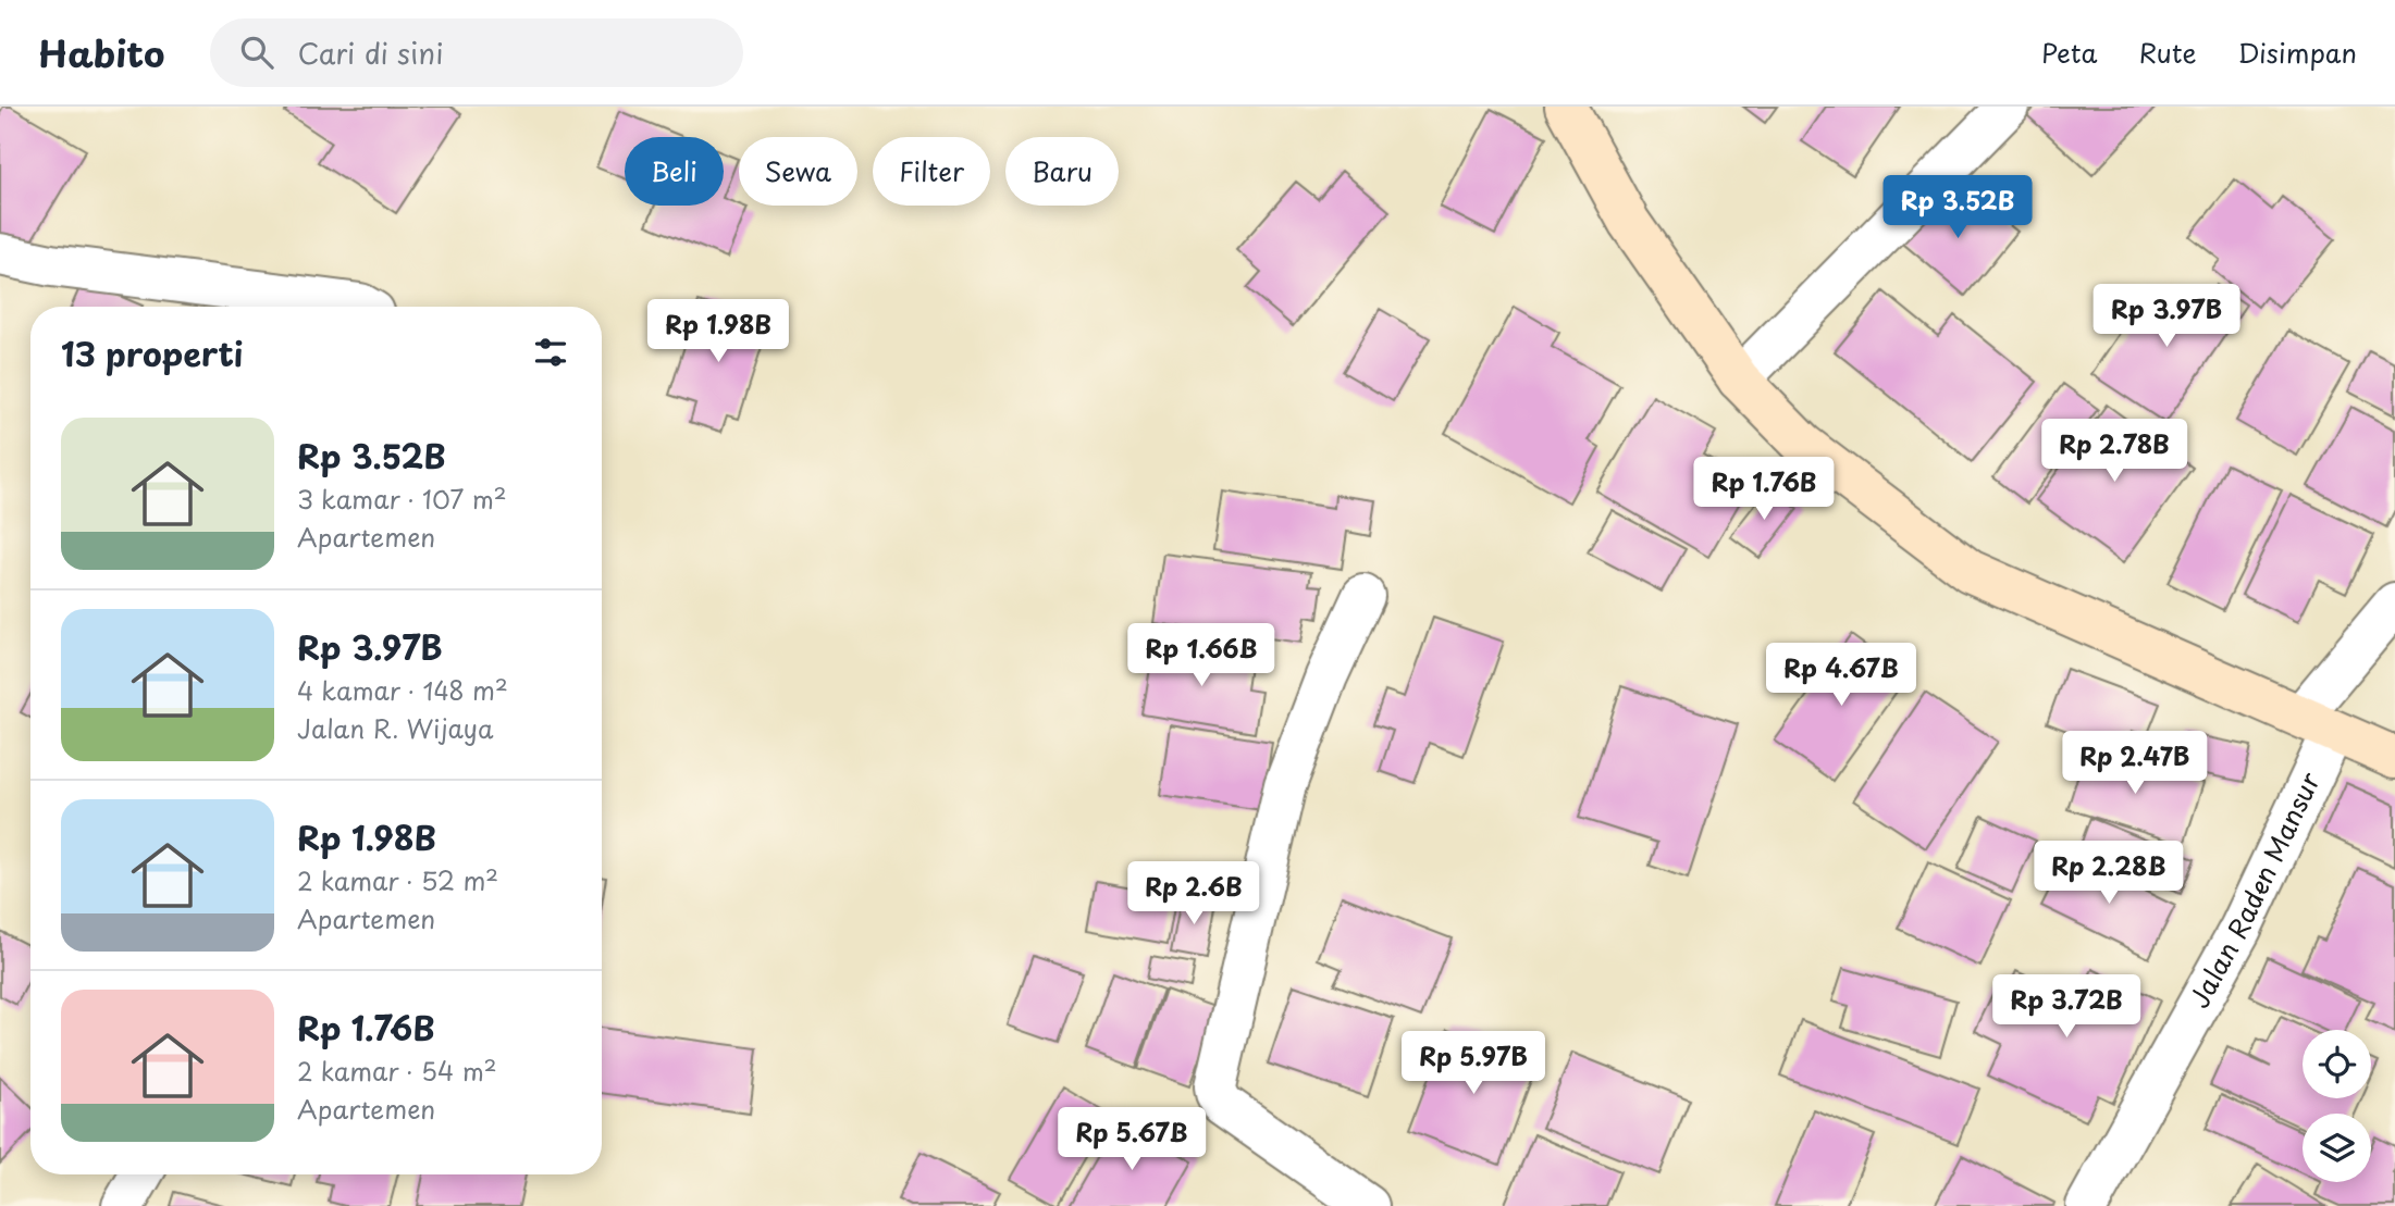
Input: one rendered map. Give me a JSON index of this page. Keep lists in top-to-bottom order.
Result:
{
  "streets": {
    "street": ["Jalan Raden Mansur"]
  },
  "page": {
    "header": "Habito",
    "search": "Cari di sini",
    "nav": ["Peta", "Rute", "Disimpan"],
    "chip": [
      "Beli",
      "Sewa",
      "Filter",
      "Baru"
    ],
    "price": [
      "Rp 3.52B",
      "Rp 3.97B",
      "Rp 1.98B",
      "Rp 2.78B",
      "Rp 1.76B",
      "Rp 1.66B",
      "Rp 4.67B",
      "Rp 2.47B",
      "Rp 2.28B",
      "Rp 2.6B",
      "Rp 3.72B",
      "Rp 5.97B",
      "Rp 5.67B"
    ],
    "heading": "13 properti",
    "list": [
      {
        "name": "Rp 3.52B",
        "note": "3 kamar · 107 m² · Apartemen"
      },
      {
        "name": "Rp 3.97B",
        "note": "4 kamar · 148 m² · Jalan R. Wijaya"
      },
      {
        "name": "Rp 1.98B",
        "note": "2 kamar · 52 m² · Apartemen"
      },
      {
        "name": "Rp 1.76B",
        "note": "2 kamar · 54 m² · Apartemen"
      }
    ]
  }
}
